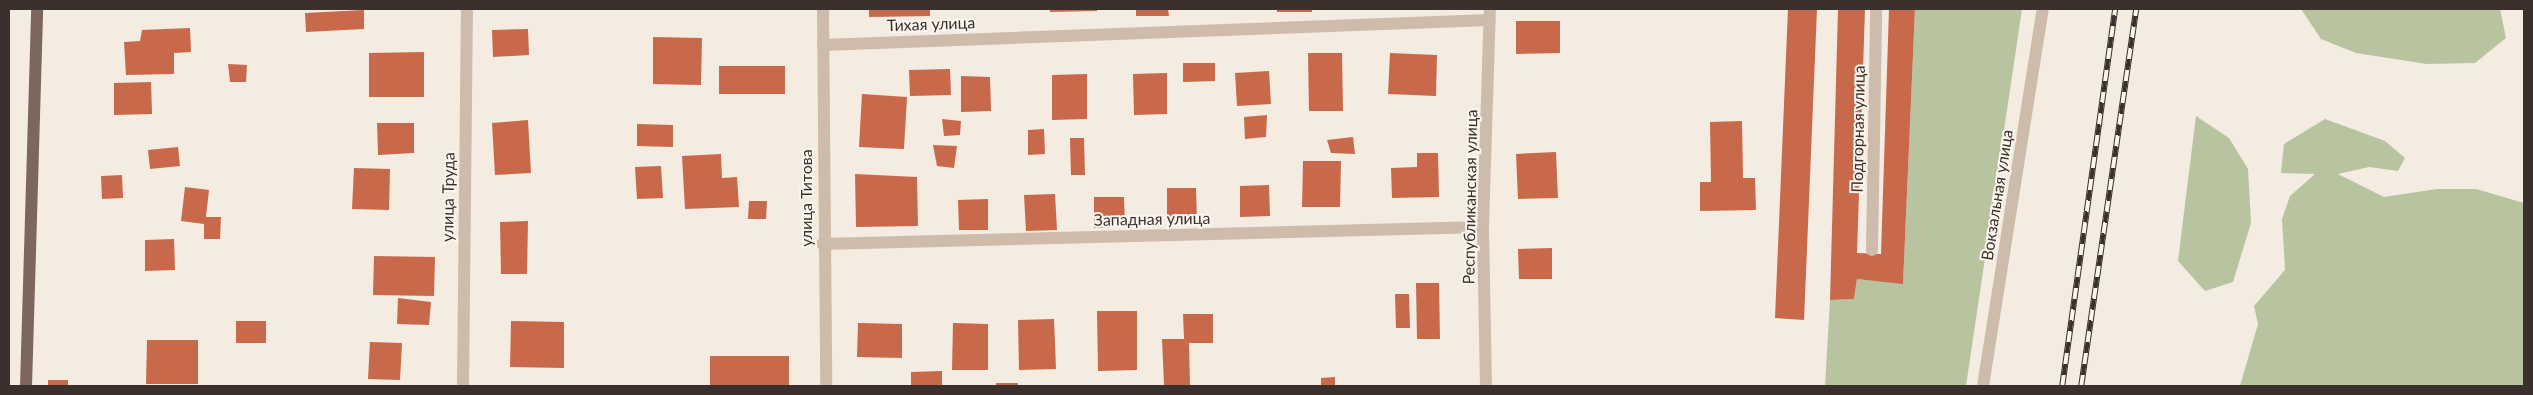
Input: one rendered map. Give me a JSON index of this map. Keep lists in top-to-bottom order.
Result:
{
  "streets": {
    "street": [
      "Тихая улица",
      "Подгорная улица",
      "Вокзальная улица",
      "улица Труда",
      "Республиканская улица",
      "улица Титова",
      "Западная улица"
    ]
  },
  "crossings": [
    ["Тихая улица", "Республиканская улица"],
    ["Тихая улица", "улица Титова"],
    ["Республиканская улица", "Западная улица"],
    ["улица Титова", "Западная улица"]
  ]
}
